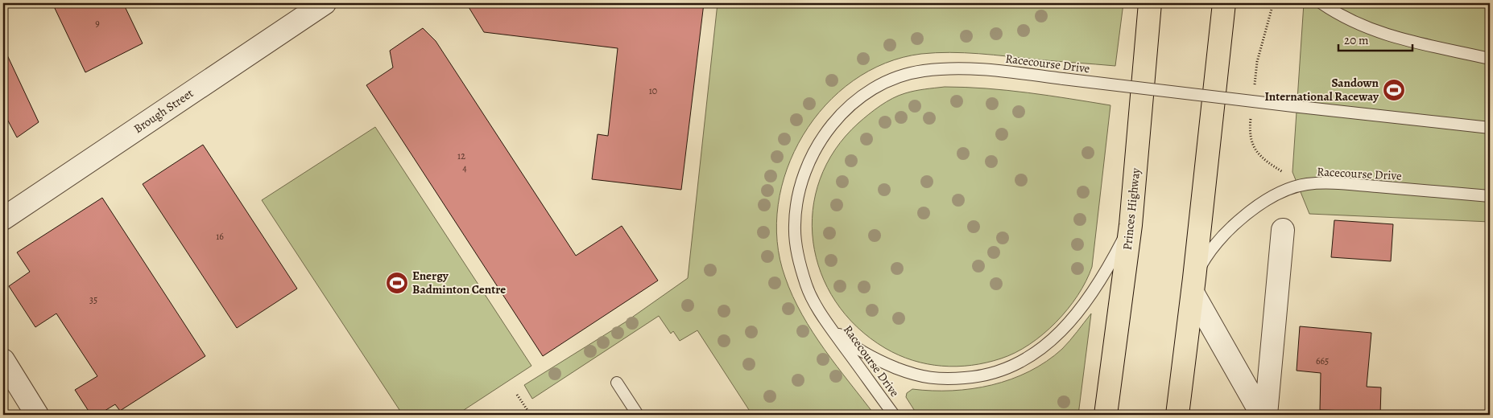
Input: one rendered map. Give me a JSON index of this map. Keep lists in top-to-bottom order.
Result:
{
  "streets": {
    "highway": ["Princes Highway"],
    "street": ["Brough Street"],
    "lane": ["Racecourse Drive"]
  },
  "crossings": [
    ["Racecourse Drive", "Princes Highway"]
  ],
  "places": {
    "sports": ["Sandown International Raceway", "Energy Badminton Centre"]
  },
  "house_numbers": [
    "9",
    "10",
    "12",
    "4",
    "16",
    "35",
    "665"
  ],
  "scale_bar": "20 m"
}
